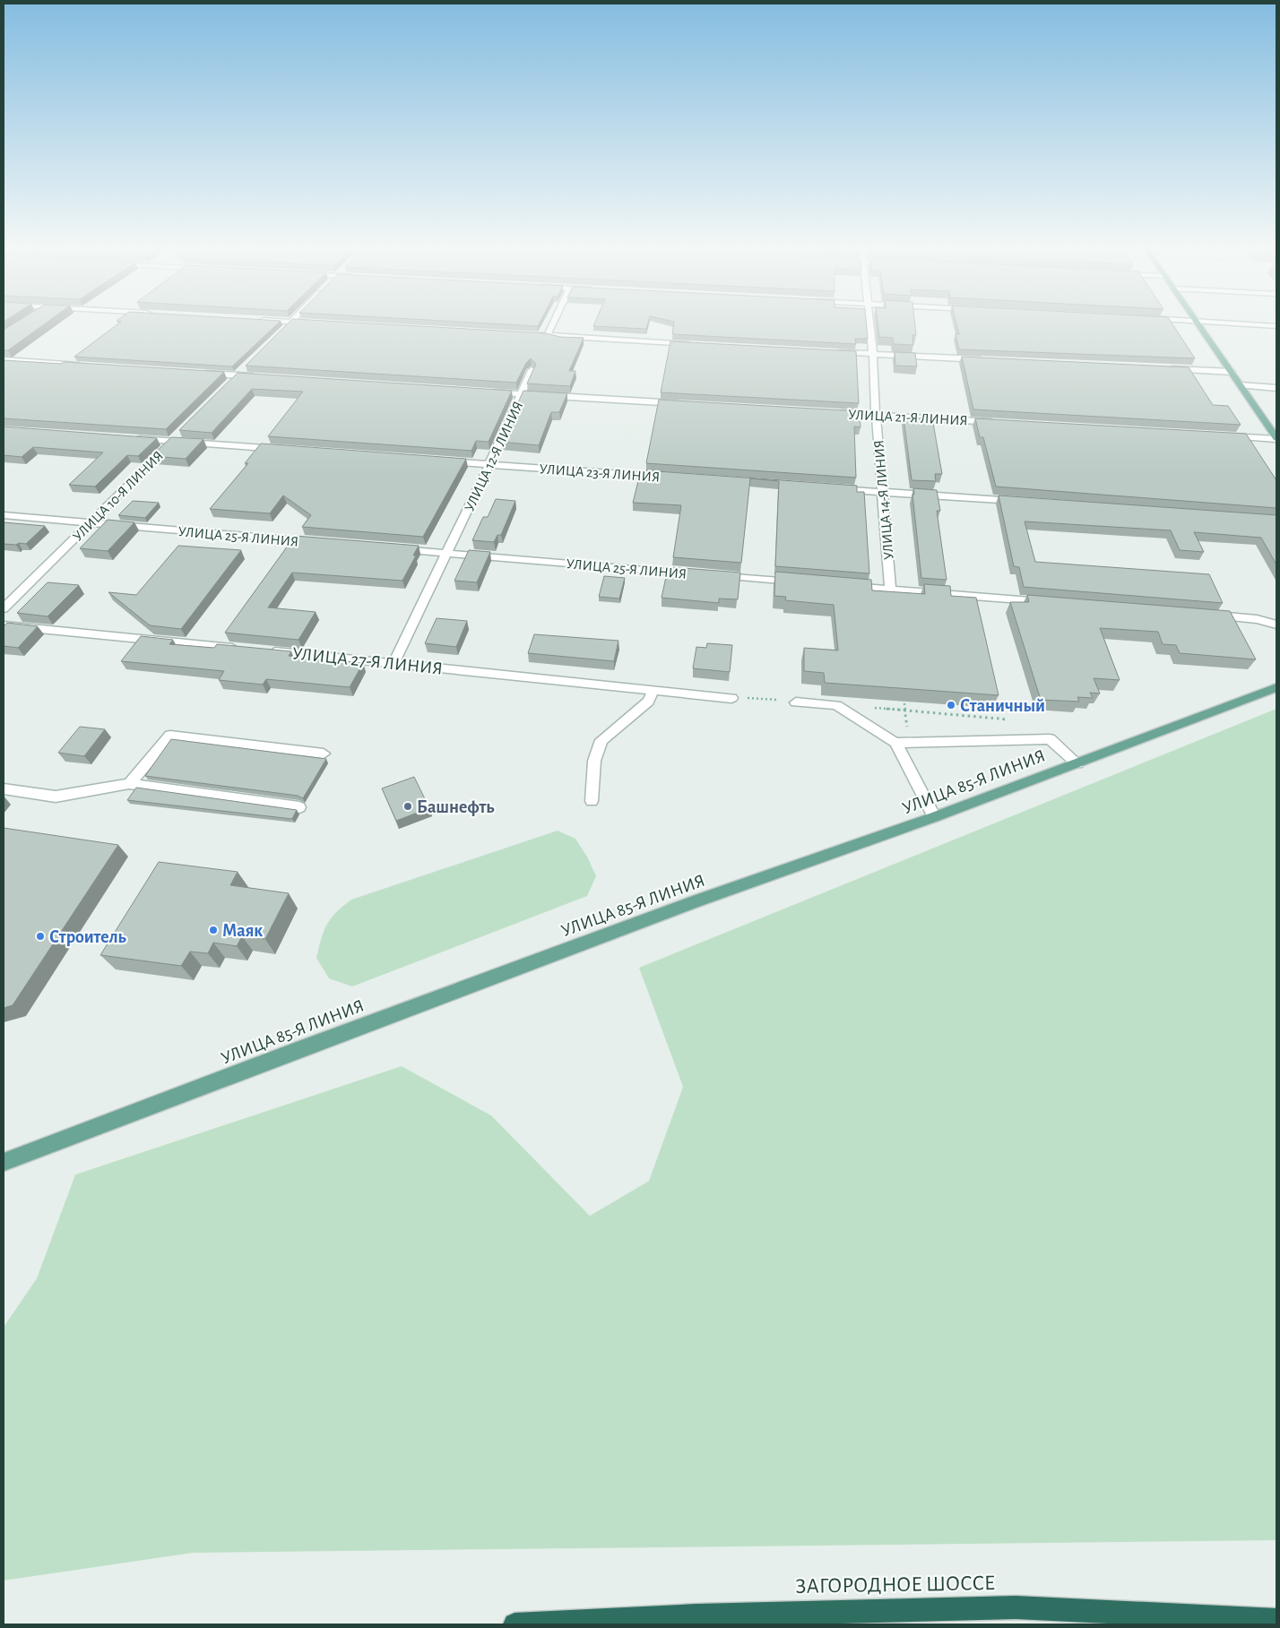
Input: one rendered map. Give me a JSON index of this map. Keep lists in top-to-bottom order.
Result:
{
  "streets": {
    "highway": ["ЗАГОРОДНОЕ ШОССЕ"],
    "main road": ["УЛИЦА 85-Я ЛИНИЯ"],
    "street": [
      "УЛИЦА 21-Я ЛИНИЯ",
      "УЛИЦА 12-Я ЛИНИЯ",
      "УЛИЦА 23-Я ЛИНИЯ",
      "УЛИЦА 10-Я ЛИНИЯ",
      "УЛИЦА 14-Я ЛИНИЯ",
      "УЛИЦА 25-Я ЛИНИЯ",
      "УЛИЦА 27-Я ЛИНИЯ"
    ]
  },
  "crossings": [
    ["УЛИЦА 21-Я ЛИНИЯ", "УЛИЦА 14-Я ЛИНИЯ"],
    ["УЛИЦА 12-Я ЛИНИЯ", "УЛИЦА 23-Я ЛИНИЯ"],
    ["УЛИЦА 12-Я ЛИНИЯ", "УЛИЦА 25-Я ЛИНИЯ"],
    ["УЛИЦА 12-Я ЛИНИЯ", "УЛИЦА 27-Я ЛИНИЯ"],
    ["УЛИЦА 10-Я ЛИНИЯ", "УЛИЦА 25-Я ЛИНИЯ"]
  ],
  "places": [
    "Станичный",
    "Башнефть",
    "Маяк",
    "Строитель"
  ]
}
